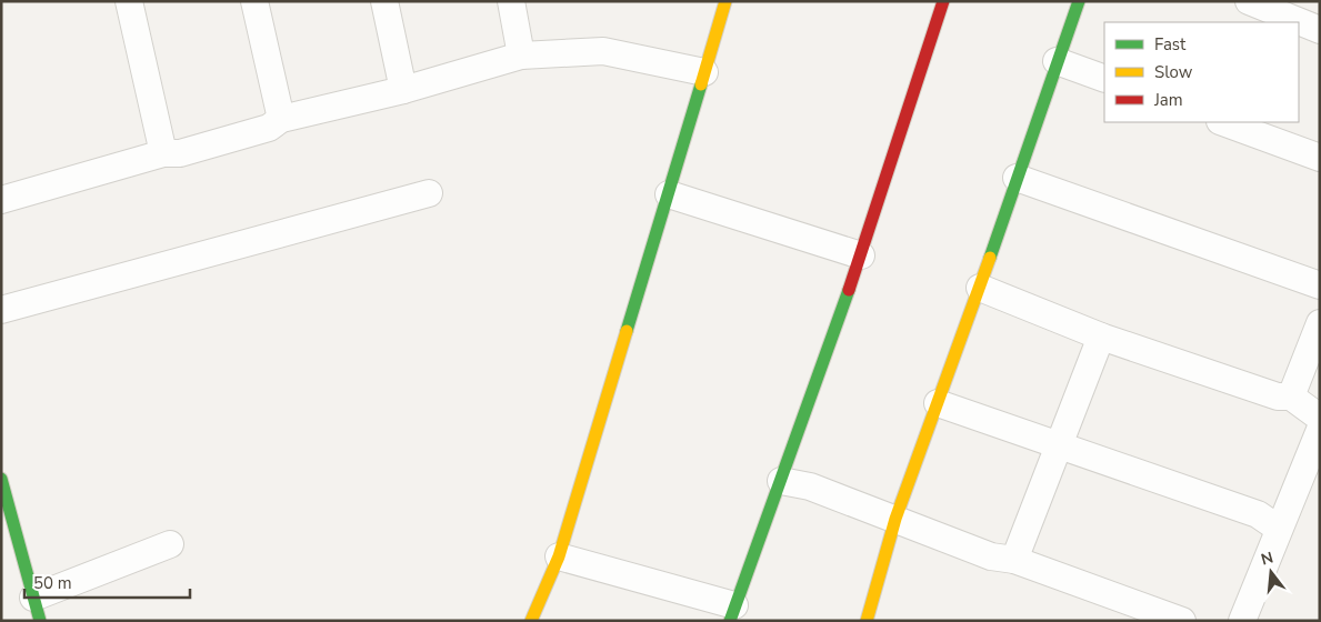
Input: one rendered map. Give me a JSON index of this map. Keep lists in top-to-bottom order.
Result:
{
  "legend": ["Fast", "Slow", "Jam"],
  "scale_bar": "50 m",
  "north": "top"
}
